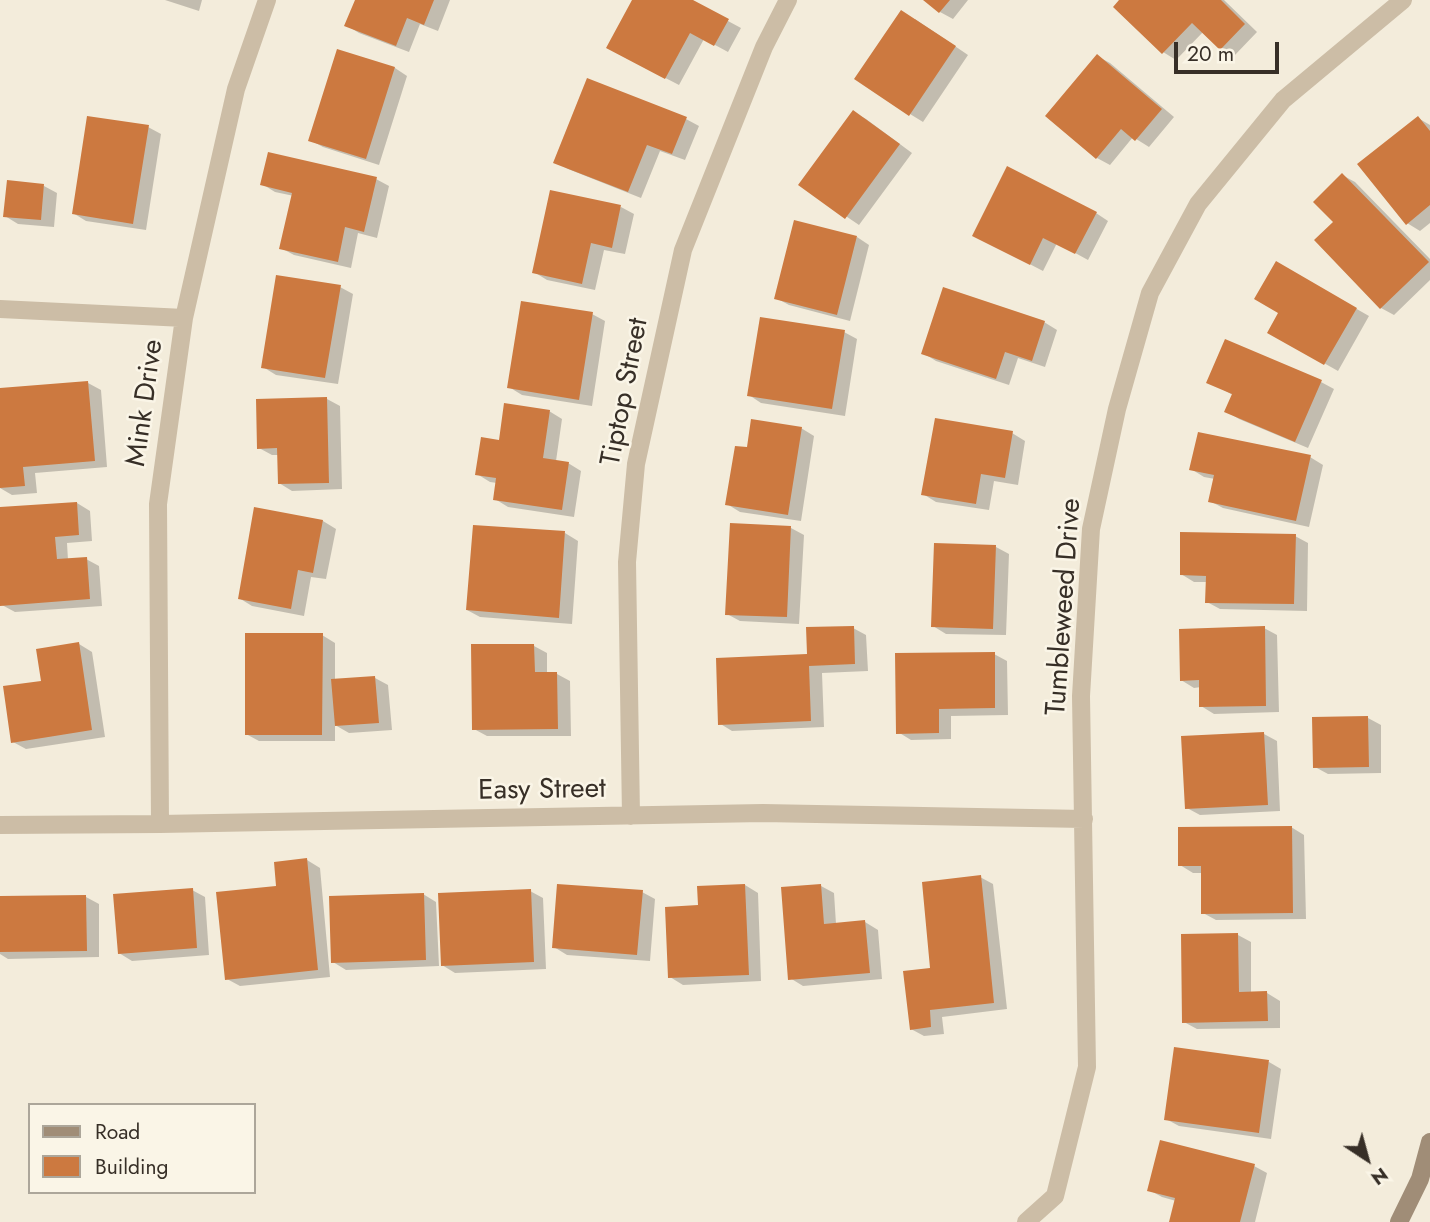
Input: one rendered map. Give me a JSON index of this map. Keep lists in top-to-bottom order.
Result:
{
  "streets": {
    "street": [
      "Tiptop Street",
      "Mink Drive",
      "Tumbleweed Drive",
      "Easy Street"
    ]
  },
  "crossings": [
    ["Tiptop Street", "Easy Street"],
    ["Mink Drive", "Easy Street"],
    ["Tumbleweed Drive", "Easy Street"]
  ],
  "legend": ["Road", "Building"],
  "scale_bar": "20 m",
  "north": "bottom right"
}
